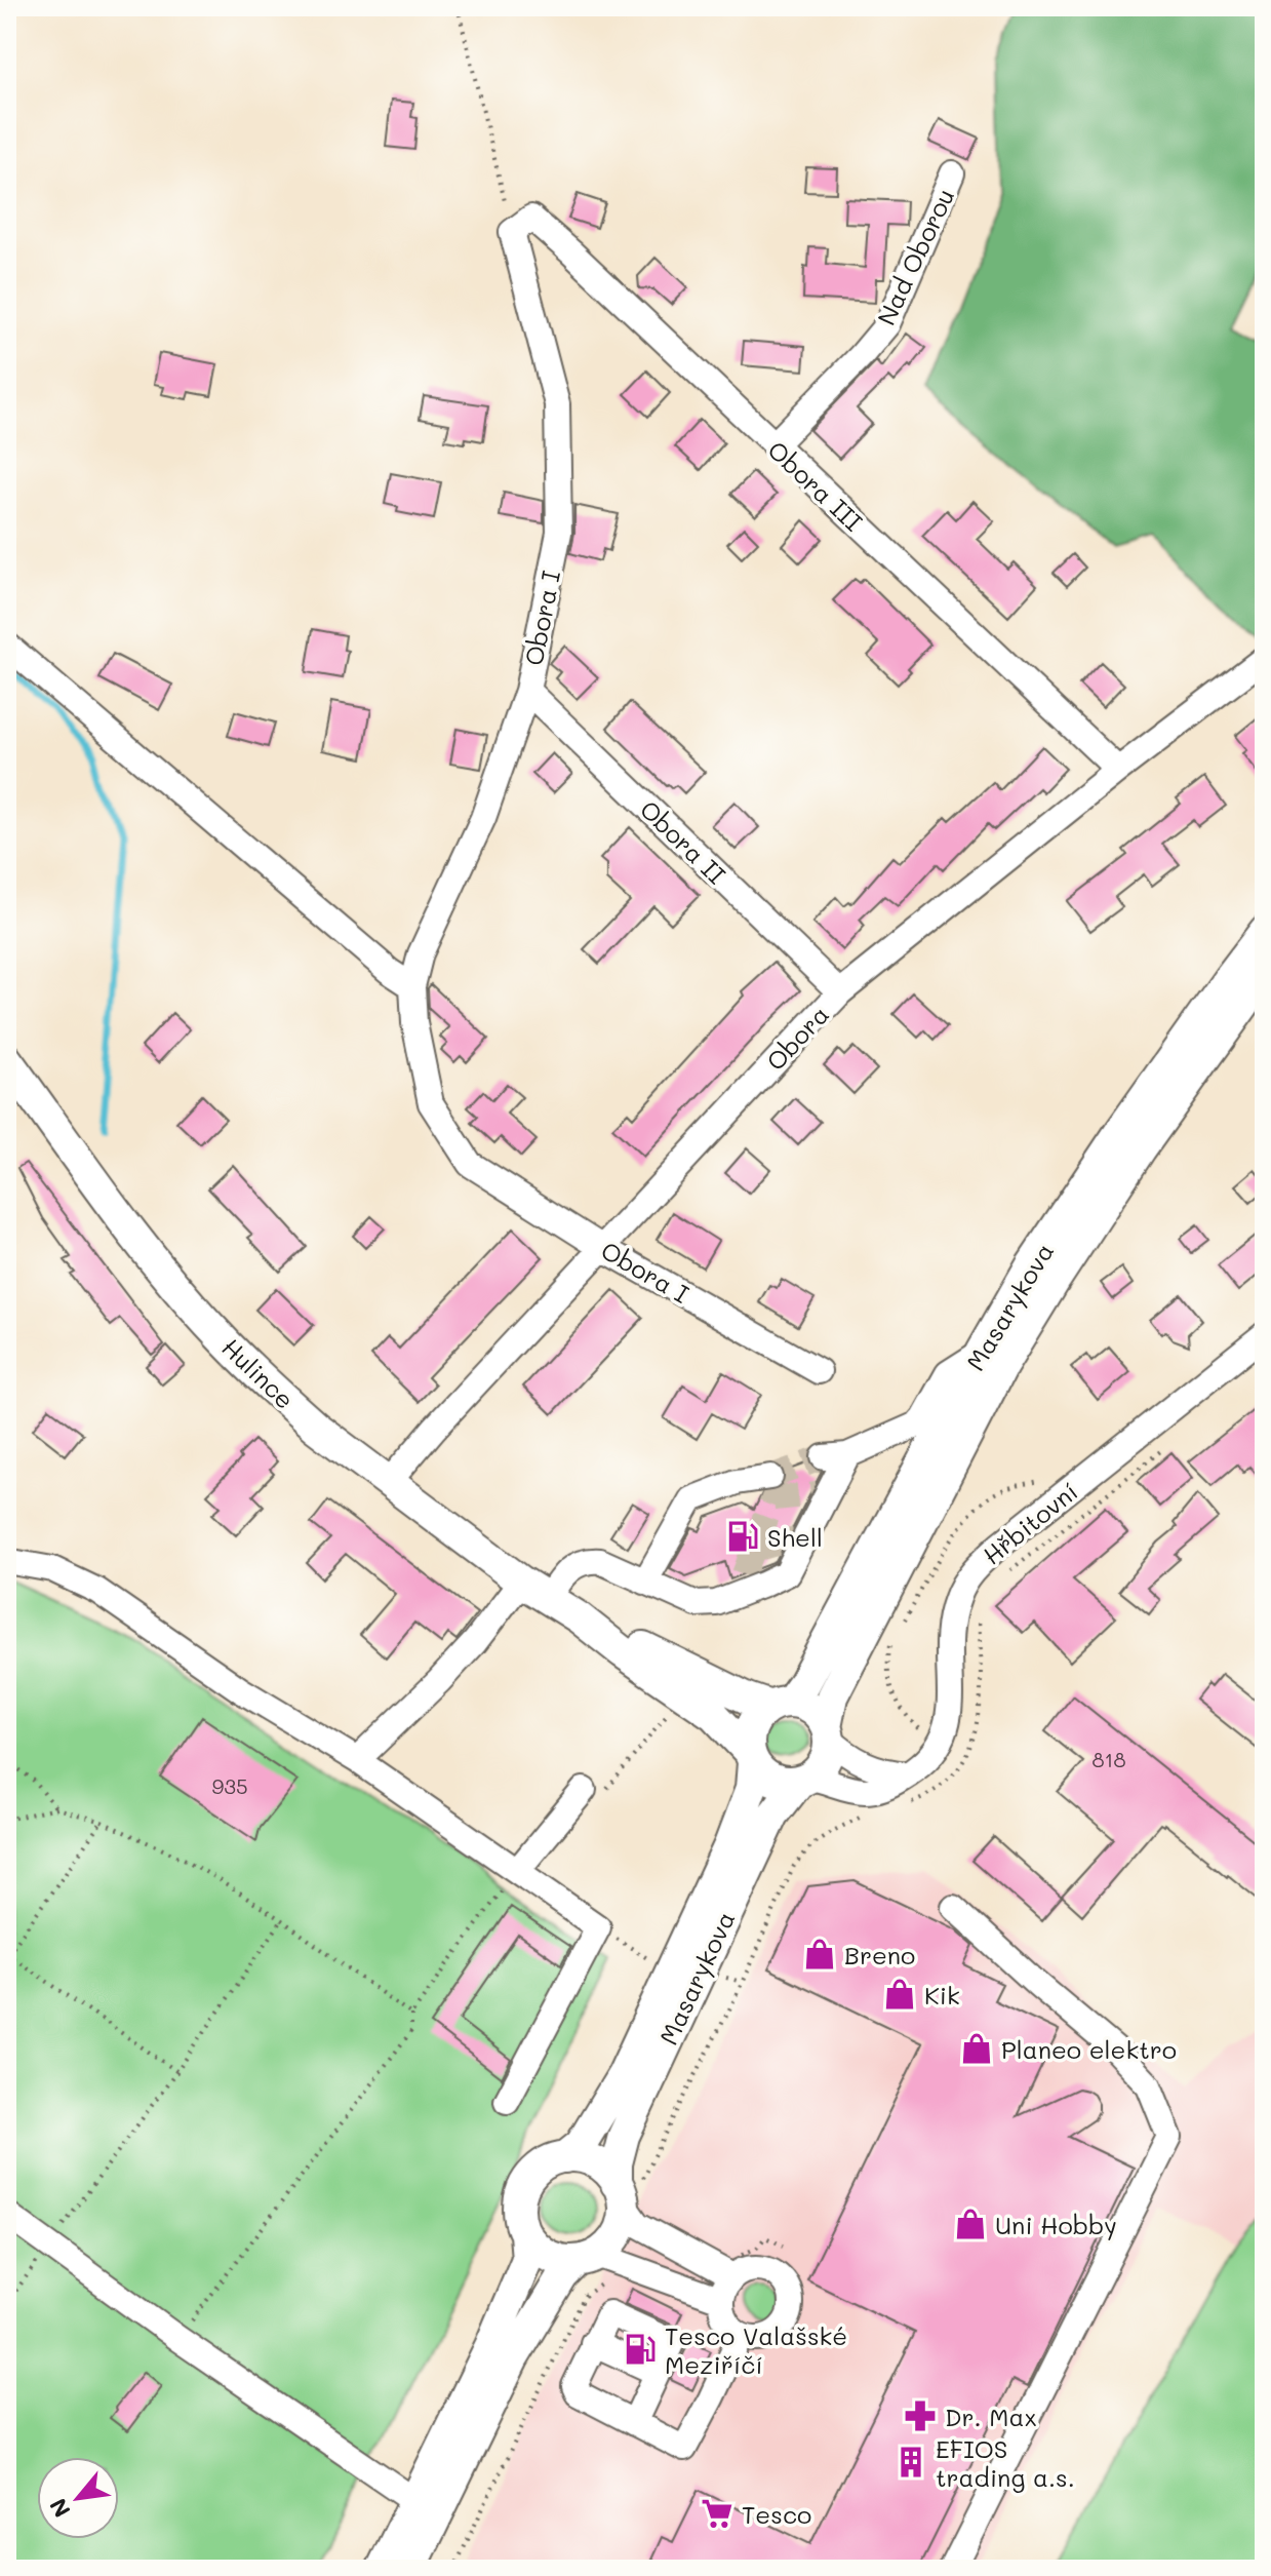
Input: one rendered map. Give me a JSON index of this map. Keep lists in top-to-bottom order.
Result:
{
  "streets": {
    "main road": ["Masarykova", "Hulince"],
    "street": [
      "Nad Oborou",
      "Obora III",
      "Obora I",
      "Obora II",
      "Obora",
      "Hřbitovní"
    ]
  },
  "crossings": [
    ["Nad Oborou", "Obora III"],
    ["Obora III", "Obora I"],
    ["Obora III", "Obora"],
    ["Obora I", "Obora II"],
    ["Obora I", "Obora"],
    ["Obora II", "Obora"],
    ["Obora", "Hulince"],
    ["Masarykova", "Hulince"],
    ["Masarykova", "Hřbitovní"],
    ["Hulince", "Hřbitovní"]
  ],
  "places": {
    "fuel station": ["Shell", "Tesco Valašské Meziříčí"],
    "shop": [
      "Breno",
      "Kik",
      "Planeo elektro",
      "Uni Hobby"
    ],
    "pharmacy": ["Dr. Max"],
    "building": ["EFIOS trading a.s."],
    "supermarket": ["Tesco"]
  },
  "house_numbers": ["818", "935"],
  "north": "bottom left"
}
